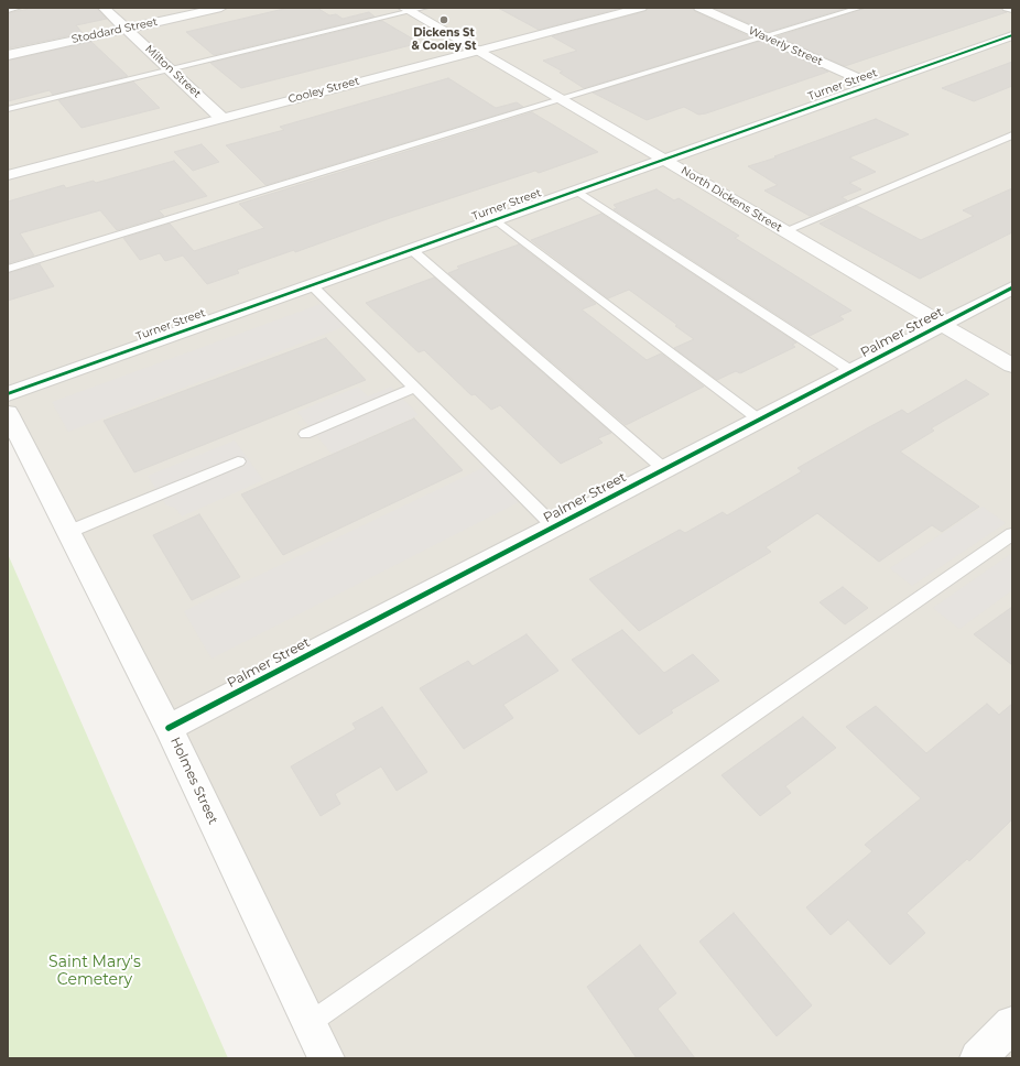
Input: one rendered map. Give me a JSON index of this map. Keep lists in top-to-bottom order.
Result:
{
  "streets": {
    "street": [
      "Stoddard Street",
      "Waverly Street",
      "Milton Street",
      "Turner Street",
      "Cooley Street",
      "North Dickens Street",
      "Palmer Street",
      "Holmes Street"
    ]
  },
  "crossings": [
    ["Stoddard Street", "Milton Street"],
    ["Waverly Street", "Turner Street"],
    ["Milton Street", "Cooley Street"],
    ["Turner Street", "North Dickens Street"],
    ["Cooley Street", "North Dickens Street"],
    ["North Dickens Street", "Palmer Street"],
    ["Palmer Street", "Holmes Street"]
  ],
  "parks": ["Saint Mary's Cemetery"],
  "places": ["Dickens St & Cooley St"]
}
